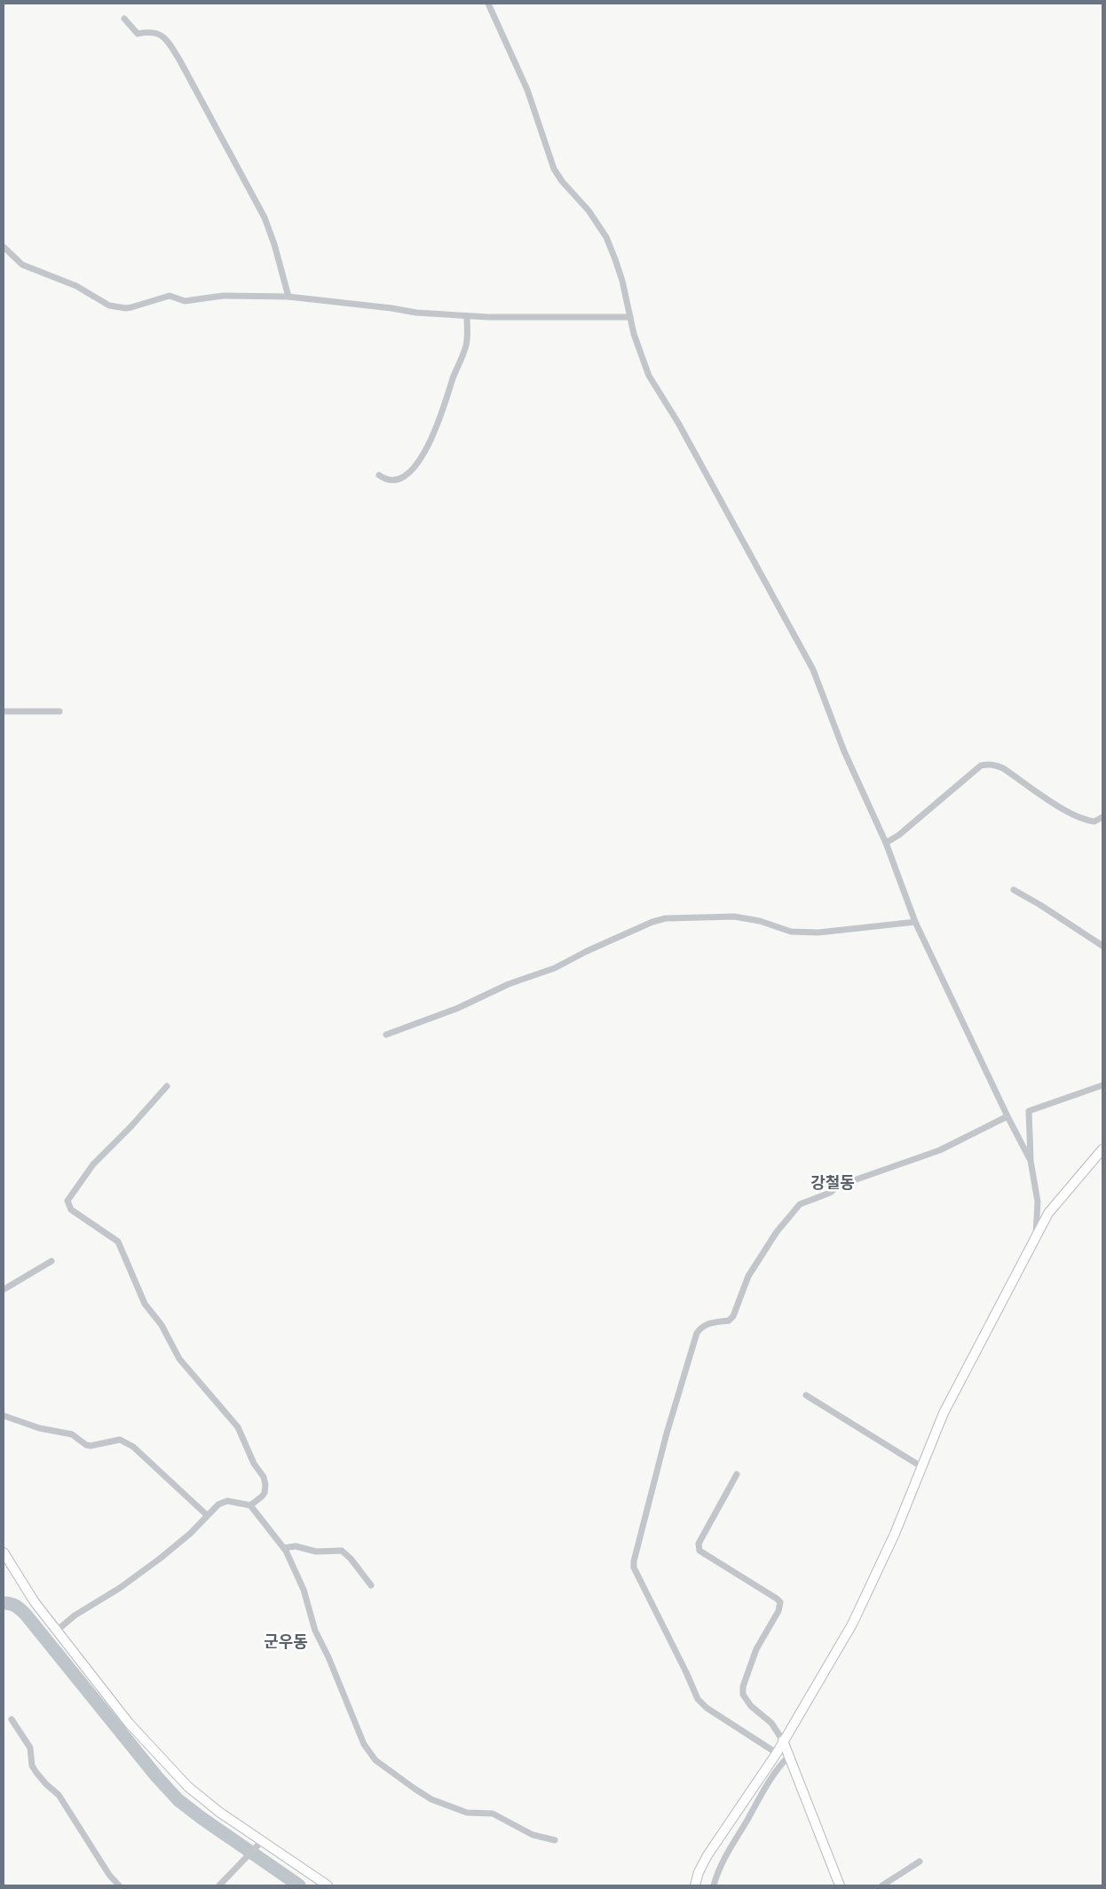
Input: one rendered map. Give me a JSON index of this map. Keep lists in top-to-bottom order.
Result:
{
  "districts": ["강철동", "군우동"]
}
